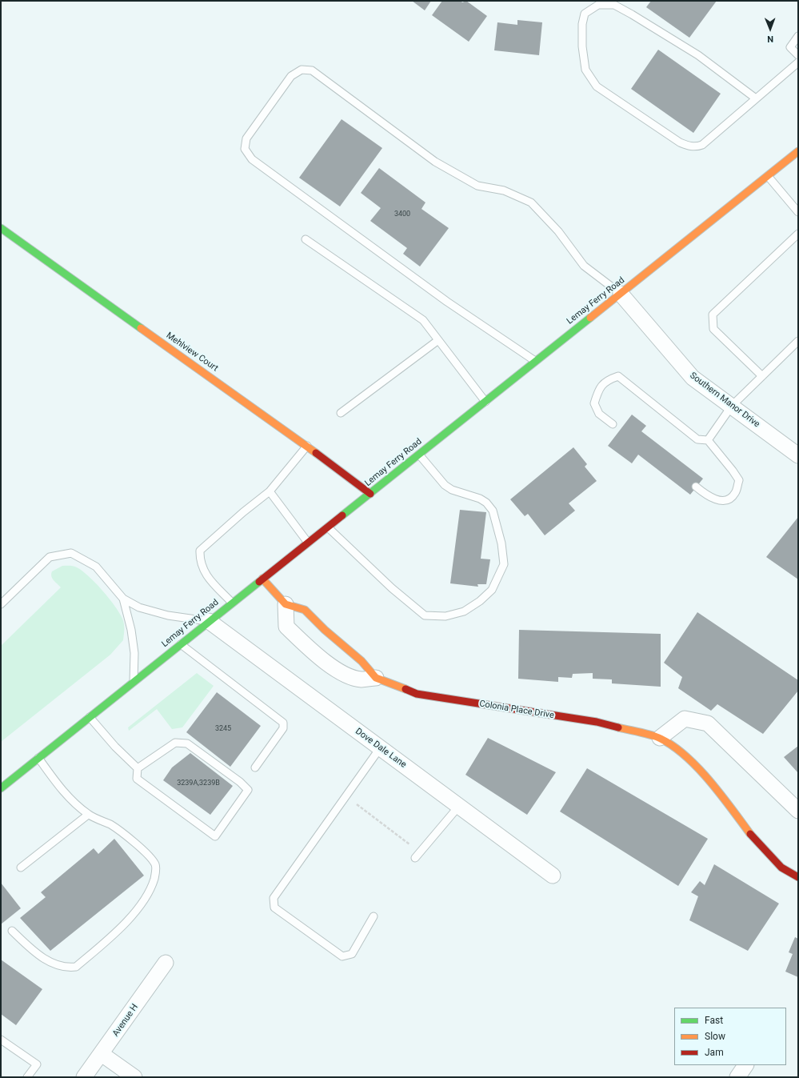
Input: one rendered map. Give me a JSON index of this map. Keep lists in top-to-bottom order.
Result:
{
  "streets": {
    "street": [
      "Lemay Ferry Road",
      "Mehlview Court",
      "Southern Manor Drive",
      "Colonia Place Drive",
      "Dove Dale Lane",
      "Avenue H"
    ]
  },
  "crossings": [
    ["Lemay Ferry Road", "Mehlview Court"],
    ["Lemay Ferry Road", "Southern Manor Drive"],
    ["Lemay Ferry Road", "Dove Dale Lane"]
  ],
  "house_numbers": ["3400", "3245", "3239A,3239B"],
  "legend": ["Fast", "Slow", "Jam"],
  "north": "bottom"
}
